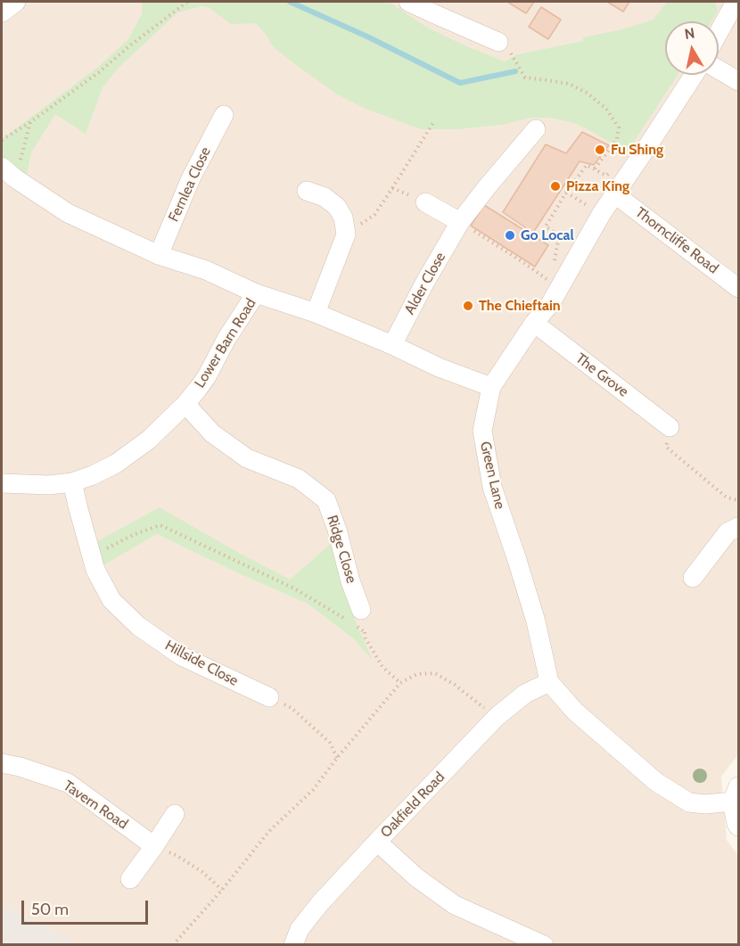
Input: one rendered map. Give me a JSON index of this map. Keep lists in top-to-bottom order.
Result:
{
  "streets": {
    "street": [
      "Fernlea Close",
      "Thorncliffe Road",
      "Alder Close",
      "Lower Barn Road",
      "The Grove",
      "Green Lane",
      "Ridge Close",
      "Hillside Close",
      "Tavern Road",
      "Oakfield Road"
    ]
  },
  "crossings": [
    ["Fernlea Close", "Lower Barn Road"],
    ["Thorncliffe Road", "Green Lane"],
    ["Alder Close", "Lower Barn Road"],
    ["Lower Barn Road", "Green Lane"],
    ["Lower Barn Road", "Ridge Close"],
    ["Lower Barn Road", "Hillside Close"],
    ["The Grove", "Green Lane"],
    ["Green Lane", "Oakfield Road"]
  ],
  "places": [
    "Fu Shing",
    "Pizza King",
    "Go Local",
    "The Chieftain"
  ],
  "scale_bar": "50 m",
  "north": "top"
}
